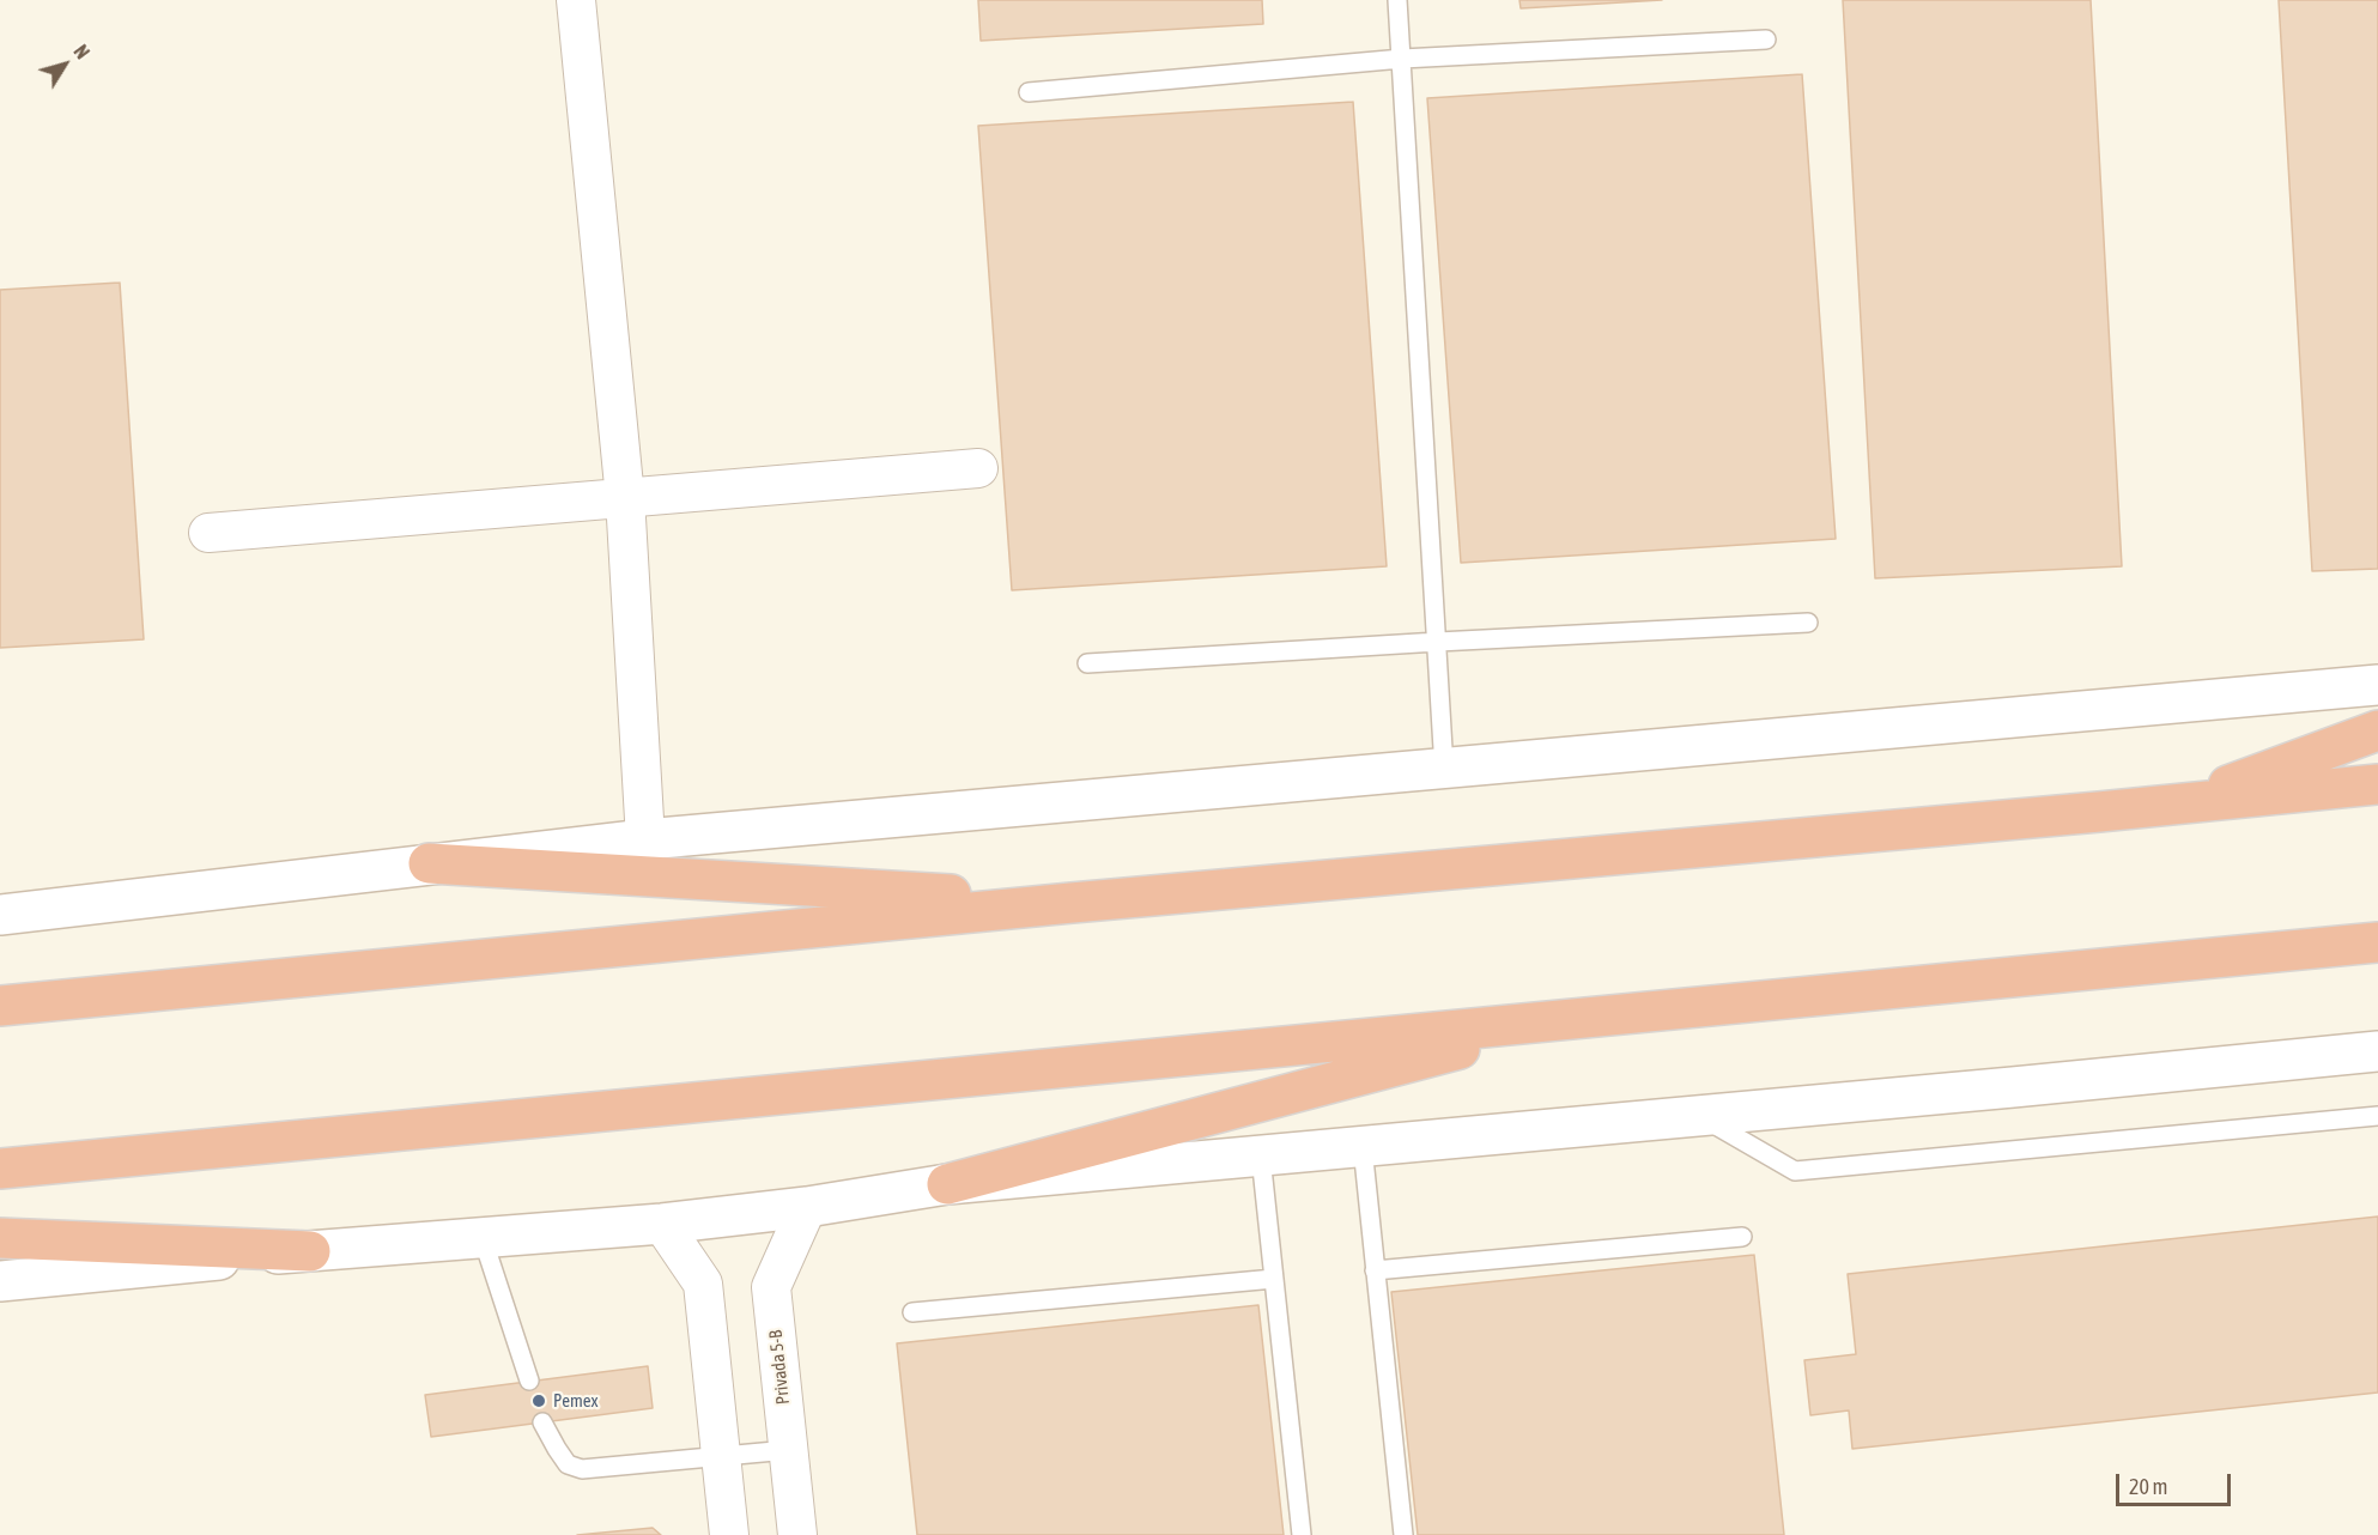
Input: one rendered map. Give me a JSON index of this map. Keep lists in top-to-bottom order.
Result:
{
  "streets": {
    "street": ["Privada 5-B"]
  },
  "places": ["Pemex"],
  "scale_bar": "20 m",
  "north": "top right"
}
